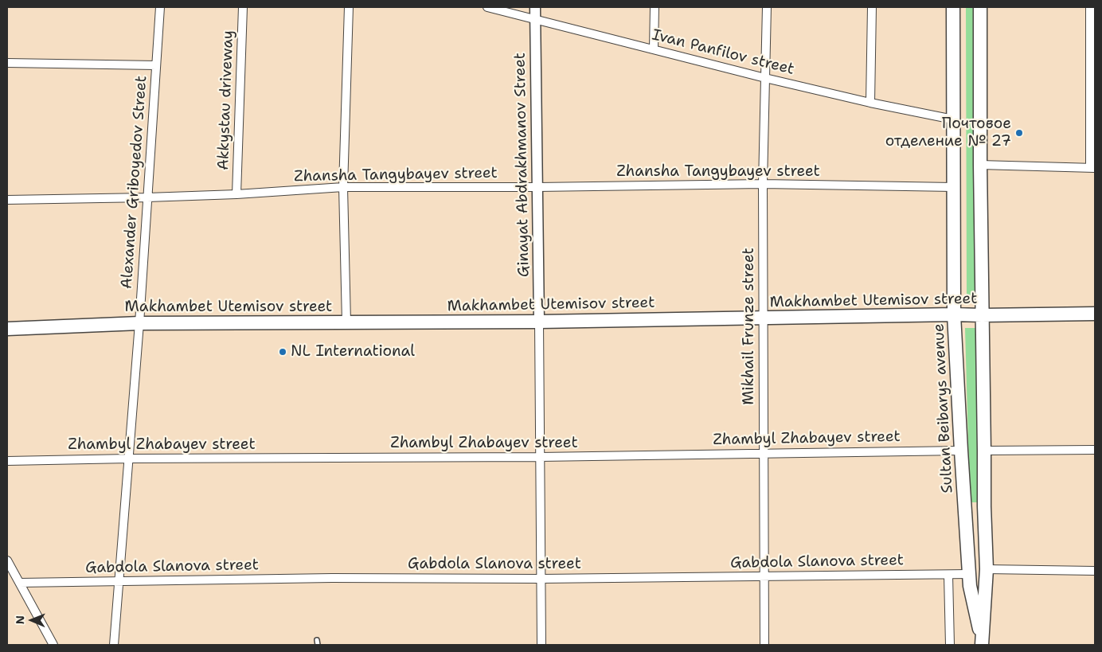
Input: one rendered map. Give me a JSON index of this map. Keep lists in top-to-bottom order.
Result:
{
  "streets": {
    "main road": ["Makhambet Utemisov street", "Sultan Beibarys avenue"],
    "street": [
      "Ivan Panfilov street",
      "Akkystau driveway",
      "Ginayat Abdrakhmanov Street",
      "Zhansha Tangybayev street",
      "Alexander Griboyedov Street",
      "Mikhail Frunze street",
      "Zhambyl Zhabayev street",
      "Gabdola Slanova street"
    ]
  },
  "crossings": [
    ["Ivan Panfilov street", "Ginayat Abdrakhmanov Street"],
    ["Ivan Panfilov street", "Mikhail Frunze street"],
    ["Ivan Panfilov street", "Sultan Beibarys avenue"],
    ["Akkystau driveway", "Zhansha Tangybayev street"],
    ["Ginayat Abdrakhmanov Street", "Zhansha Tangybayev street"],
    ["Ginayat Abdrakhmanov Street", "Makhambet Utemisov street"],
    ["Zhansha Tangybayev street", "Alexander Griboyedov Street"],
    ["Zhansha Tangybayev street", "Mikhail Frunze street"],
    ["Zhansha Tangybayev street", "Sultan Beibarys avenue"],
    ["Alexander Griboyedov Street", "Makhambet Utemisov street"],
    ["Alexander Griboyedov Street", "Zhambyl Zhabayev street"],
    ["Alexander Griboyedov Street", "Gabdola Slanova street"],
    ["Makhambet Utemisov street", "Mikhail Frunze street"],
    ["Makhambet Utemisov street", "Sultan Beibarys avenue"],
    ["Mikhail Frunze street", "Zhambyl Zhabayev street"],
    ["Mikhail Frunze street", "Gabdola Slanova street"],
    ["Sultan Beibarys avenue", "Zhambyl Zhabayev street"],
    ["Sultan Beibarys avenue", "Gabdola Slanova street"]
  ],
  "places": ["Почтовое отделение № 27", "NL International"],
  "north": "left"
}
